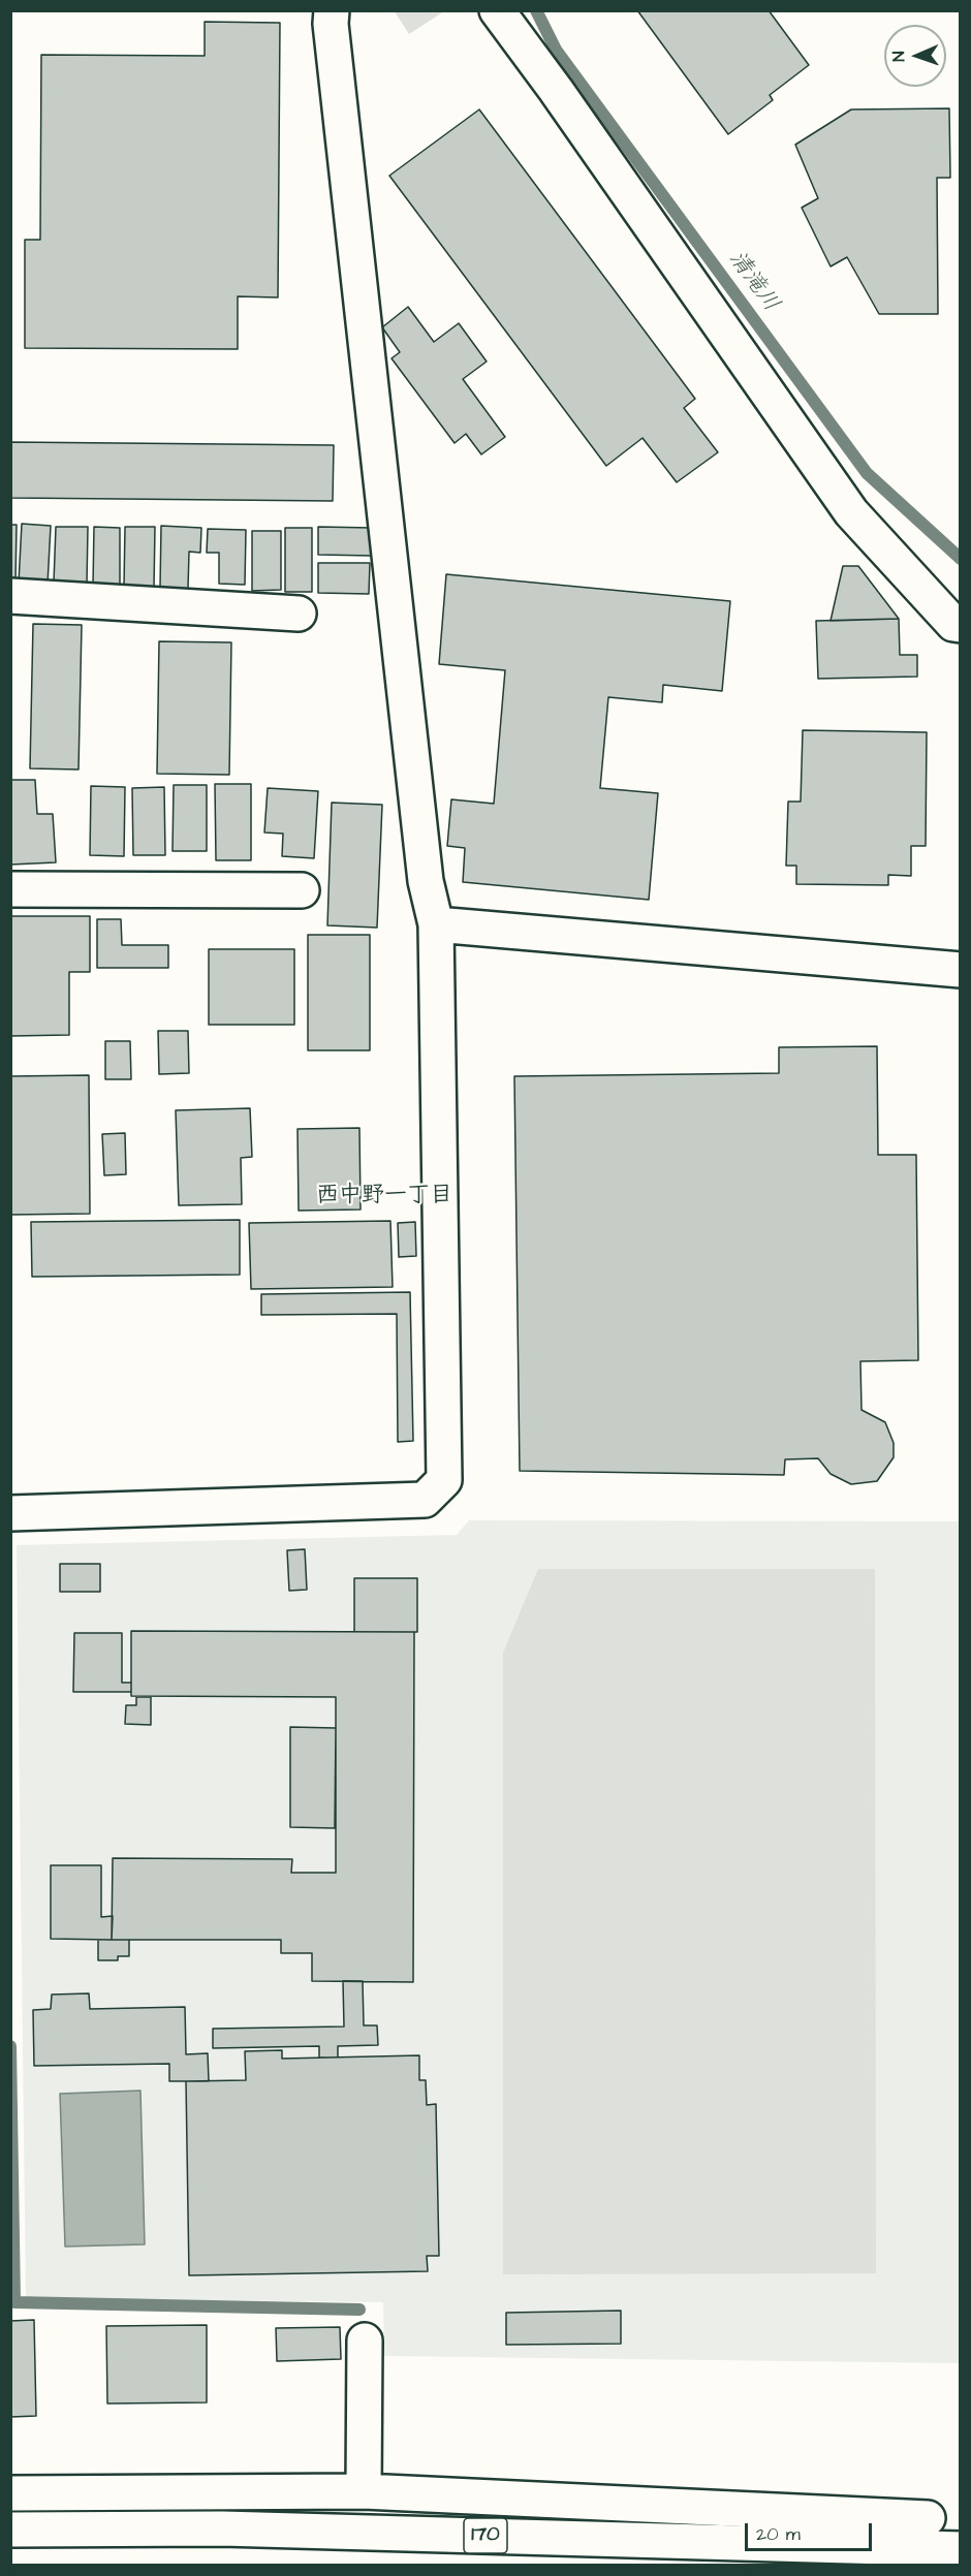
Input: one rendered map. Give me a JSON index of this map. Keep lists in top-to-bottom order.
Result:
{
  "streets": {
    "main road": ["170"]
  },
  "districts": ["西中野一丁目"],
  "water": ["清滝川"],
  "scale_bar": "20 m",
  "north": "left"
}
